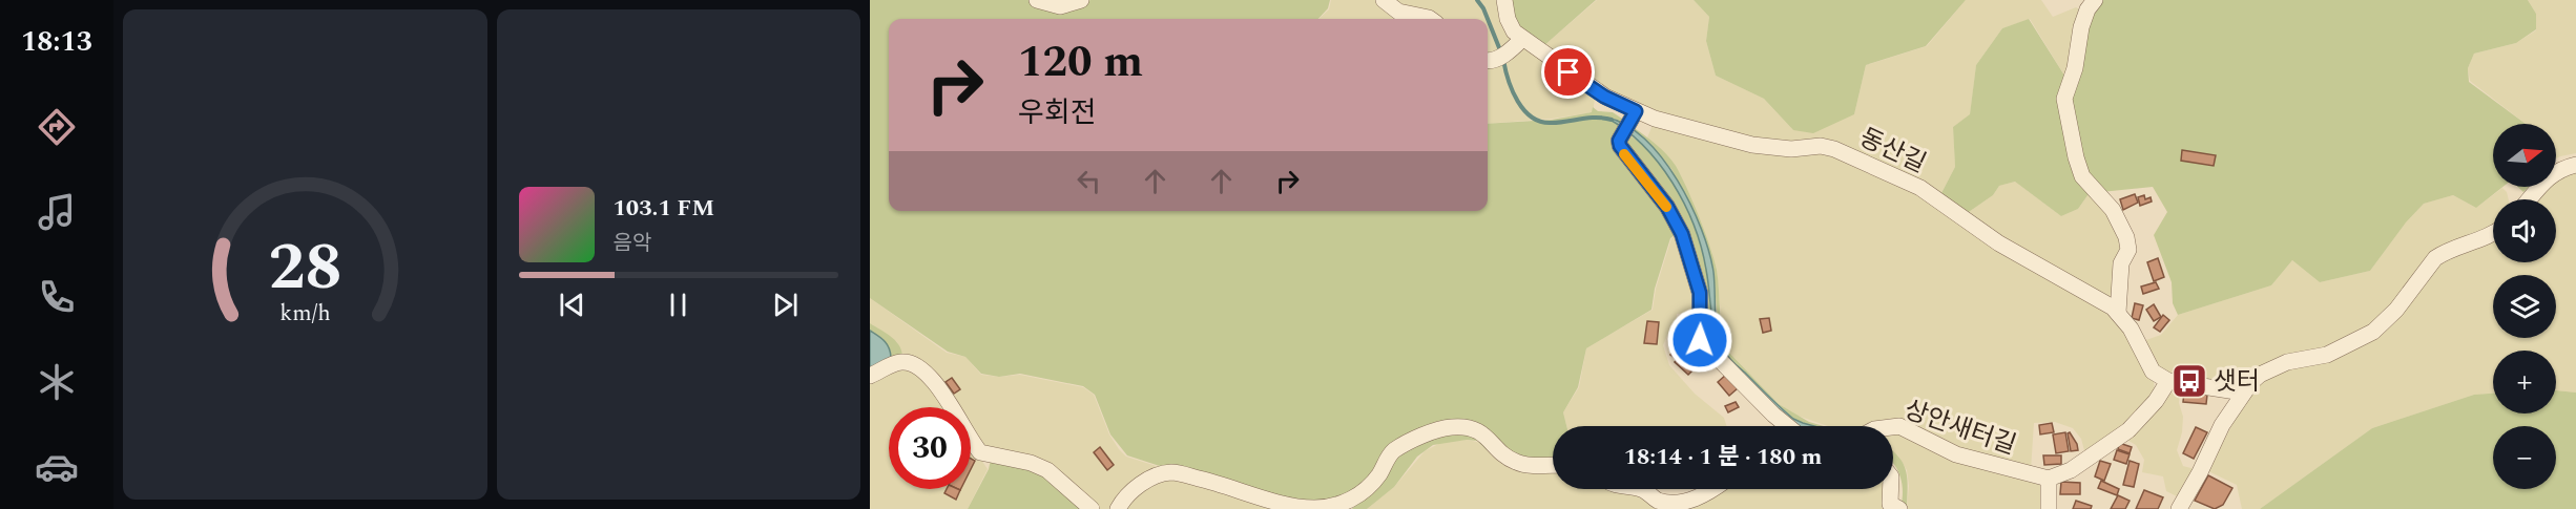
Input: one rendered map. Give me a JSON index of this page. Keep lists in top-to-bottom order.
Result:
{
  "streets": {
    "street": ["동산길", "상안새터길"]
  },
  "places": {
    "bus stop": ["샛터"]
  },
  "north": "right",
  "page": {
    "tabs": "18:13",
    "turn": ["120 m", "우회전"],
    "map_buttons": ["+", "−"],
    "song": ["103.1 FM", "음악"],
    "limit": "30",
    "trip": "18:14 · 1 분 · 180 m",
    "gauge": ["28", "km/h"]
  }
}
